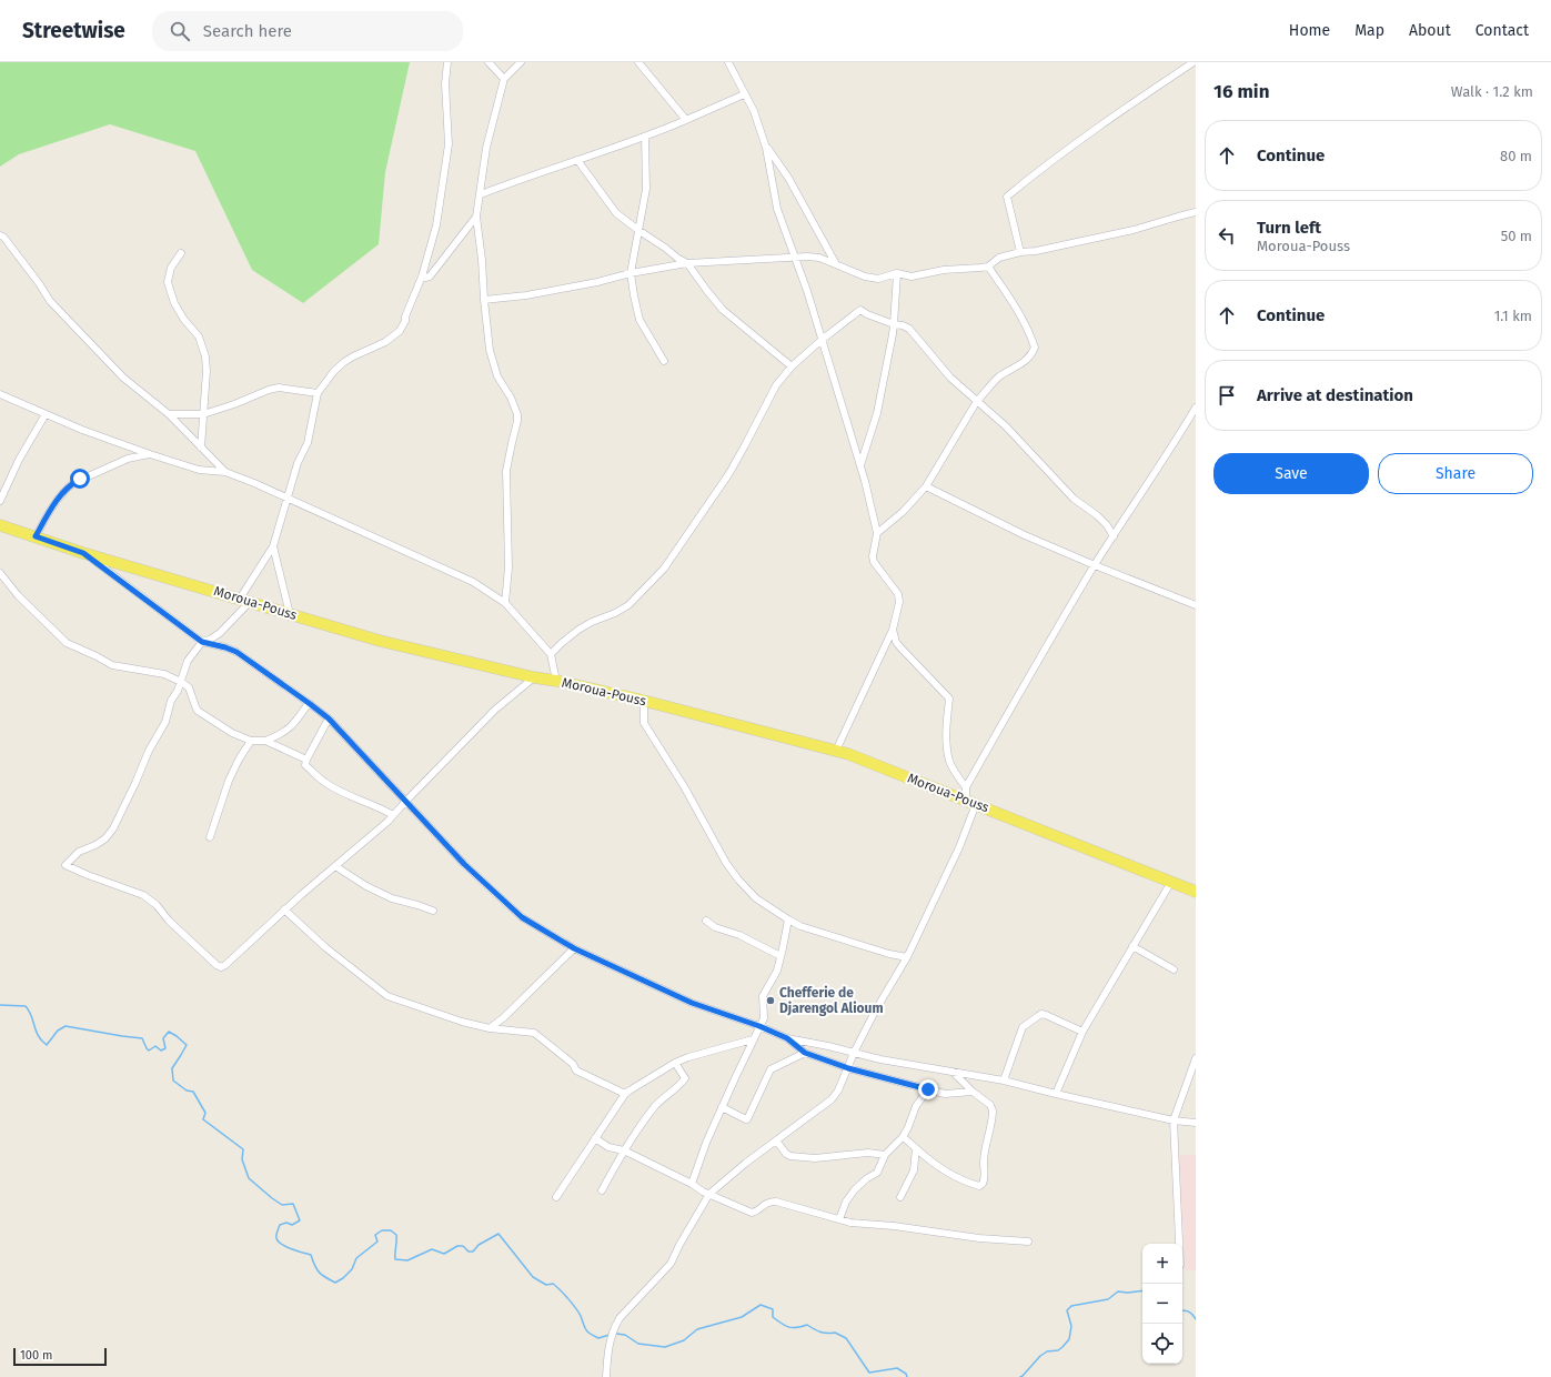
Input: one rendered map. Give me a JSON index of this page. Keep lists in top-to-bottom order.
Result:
{
  "streets": {
    "main road": ["Moroua-Pouss"]
  },
  "places": ["Chefferie de Djarengol Alioum"],
  "scale_bar": "100 m",
  "page": {
    "header": "Streetwise",
    "search": "Search here",
    "nav": [
      "Home",
      "Map",
      "About",
      "Contact"
    ],
    "heading": ["16 min", "Walk · 1.2 km"],
    "list": [
      ["Continue", "80 m"],
      ["Turn left", "Moroua-Pouss", "50 m"],
      ["Continue", "1.1 km"],
      "Arrive at destination"
    ],
    "buttons": ["Save", "Share"],
    "map_buttons": ["+", "−"],
    "scale": "100 m"
  }
}
